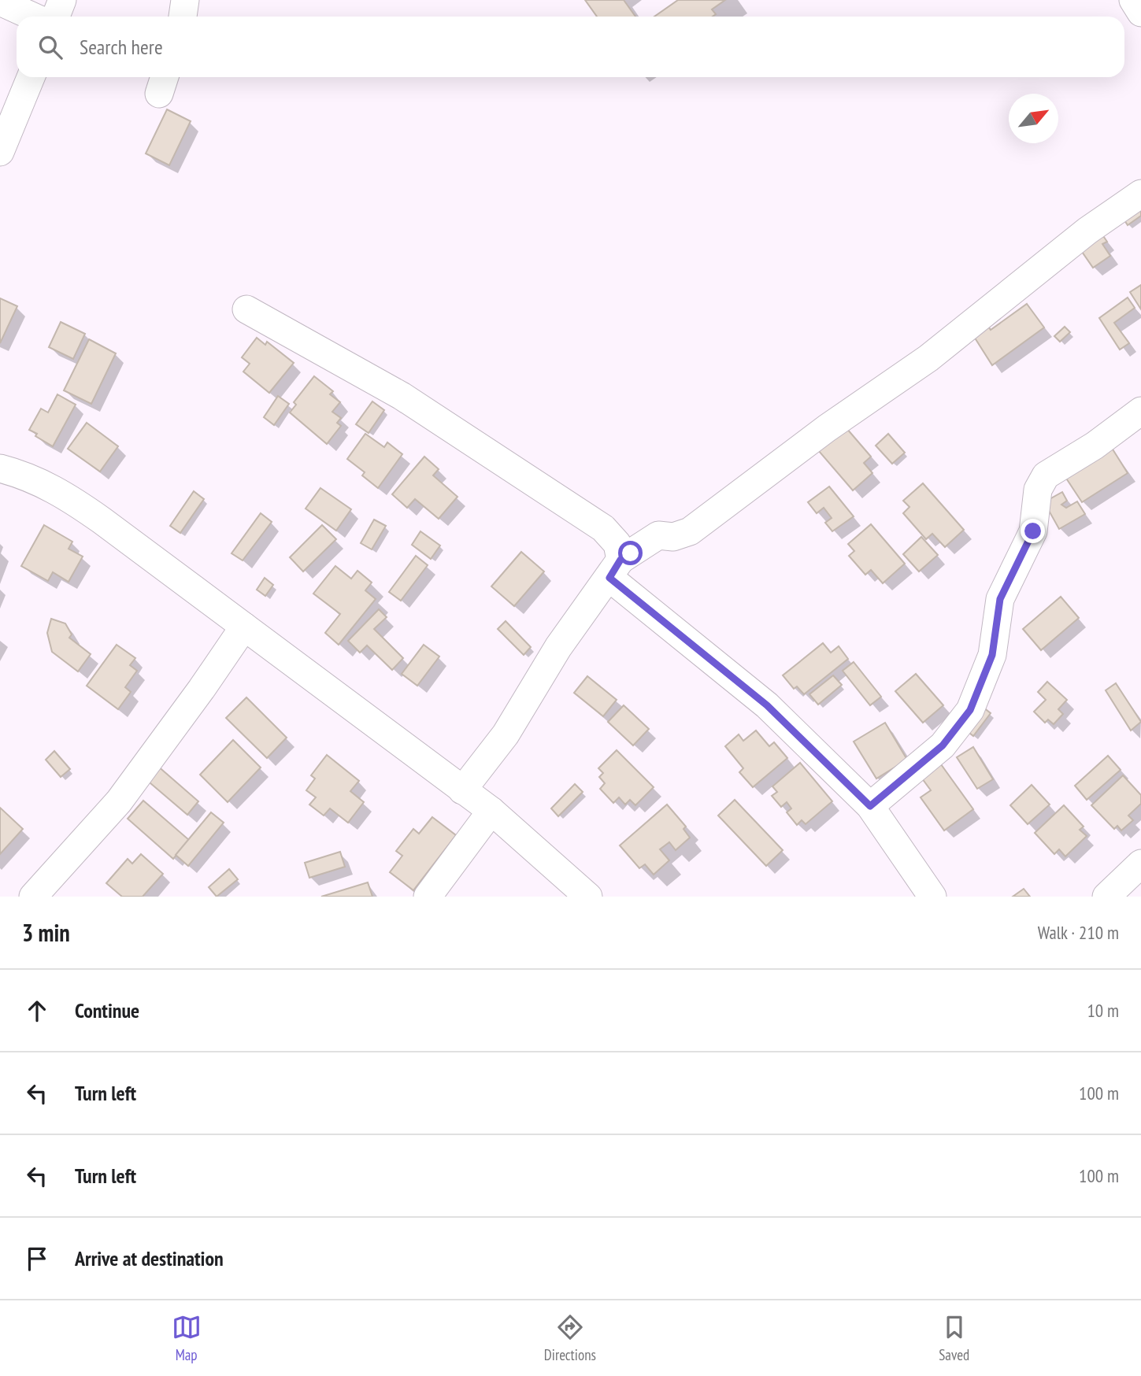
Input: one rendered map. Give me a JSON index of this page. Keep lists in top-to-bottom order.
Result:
{
  "north": "top right",
  "page": {
    "search": "Search here",
    "heading": ["3 min", "Walk · 210 m"],
    "list": [
      ["Continue", "10 m"],
      ["Turn left", "100 m"],
      ["Turn left", "100 m"],
      "Arrive at destination"
    ],
    "nav": ["Map", "Directions", "Saved"]
  }
}
